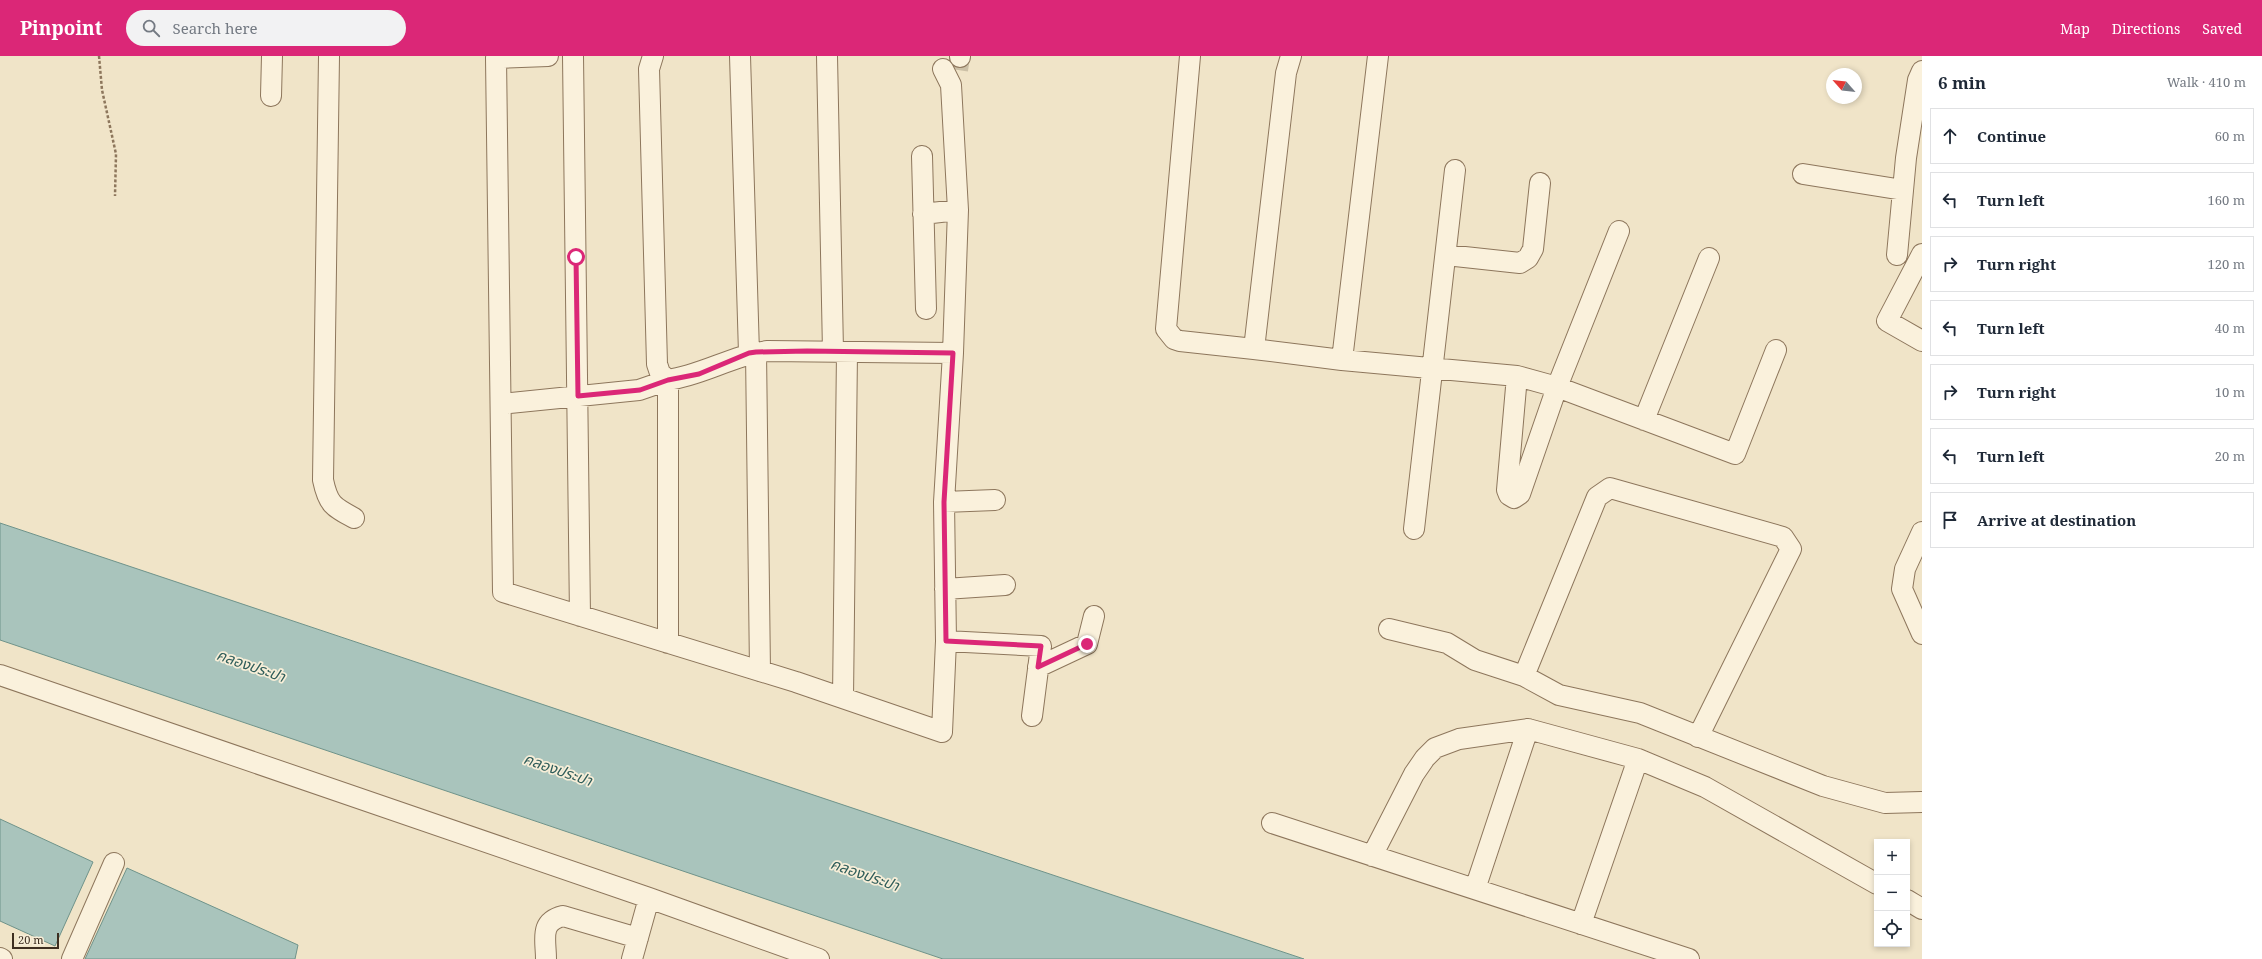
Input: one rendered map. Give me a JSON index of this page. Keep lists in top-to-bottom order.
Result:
{
  "water": ["คลองประปา"],
  "scale_bar": "20 m",
  "north": "top left",
  "page": {
    "header": "Pinpoint",
    "search": "Search here",
    "nav": ["Map", "Directions", "Saved"],
    "heading": ["6 min", "Walk · 410 m"],
    "list": [
      ["Continue", "60 m"],
      ["Turn left", "160 m"],
      ["Turn right", "120 m"],
      ["Turn left", "40 m"],
      ["Turn right", "10 m"],
      ["Turn left", "20 m"],
      "Arrive at destination"
    ],
    "map_buttons": ["+", "−"],
    "scale": "20 m"
  }
}
